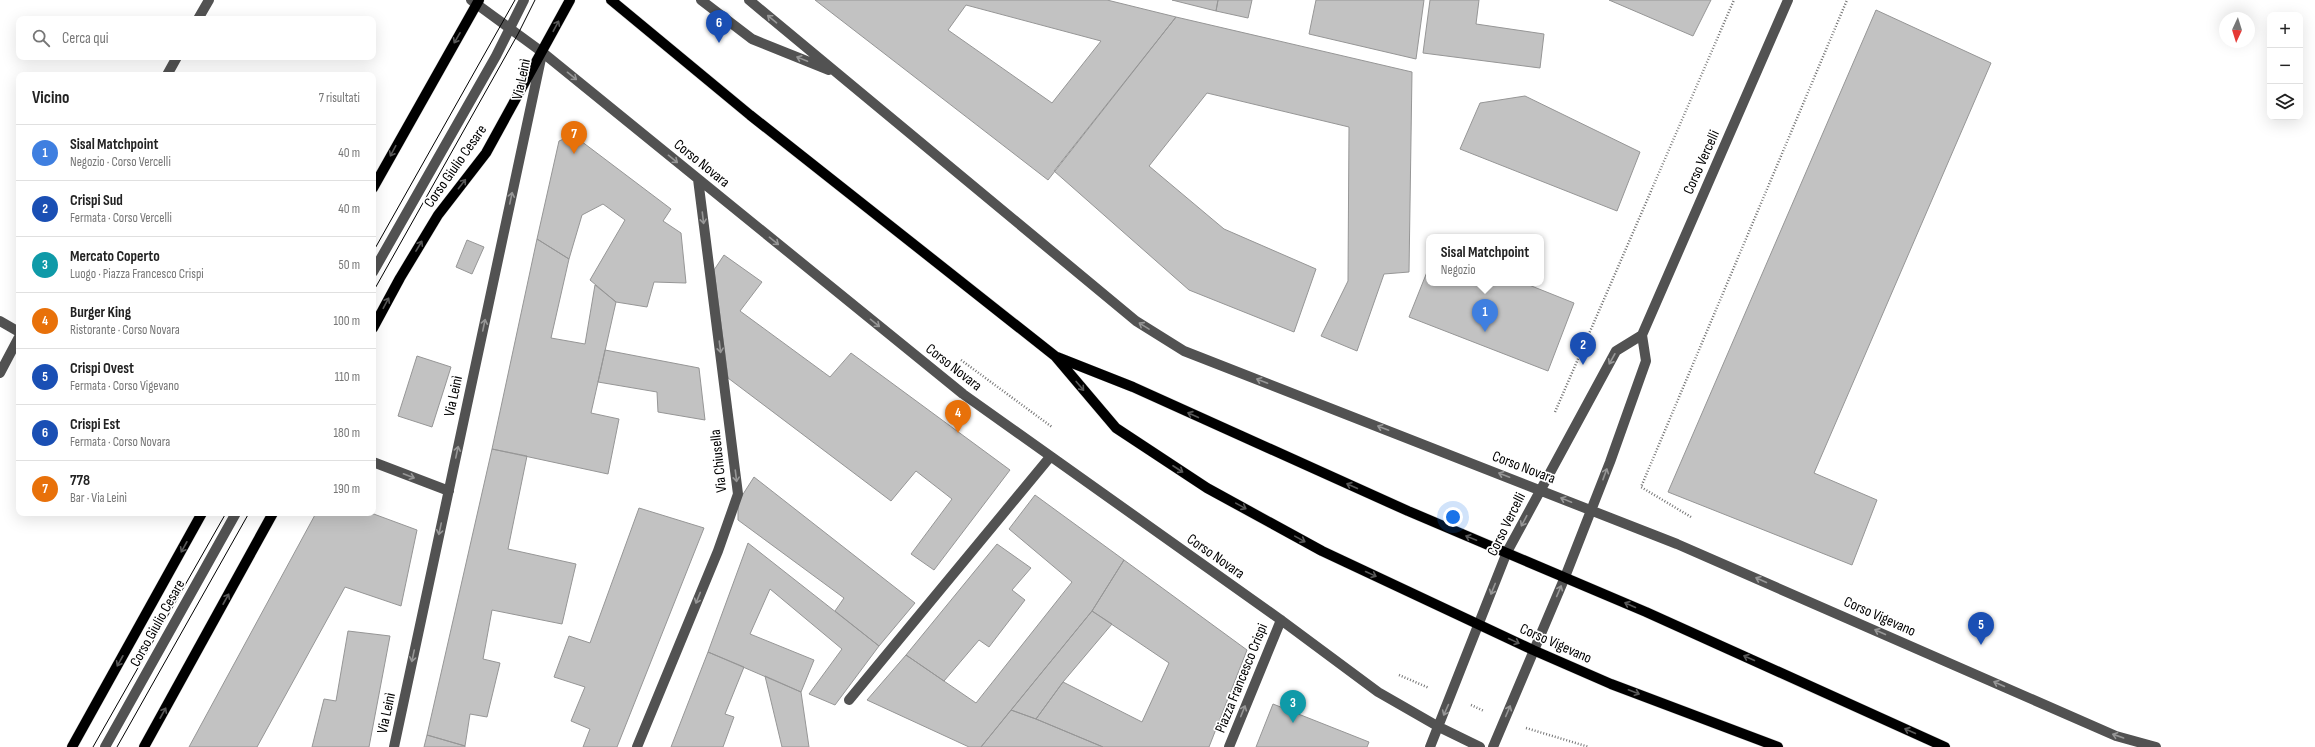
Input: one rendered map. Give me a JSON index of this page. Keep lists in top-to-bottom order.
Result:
{
  "streets": {
    "main road": ["Corso Giulio Cesare", "Corso Vigevano"],
    "street": [
      "Via Leinì",
      "Corso Vercelli",
      "Corso Novara",
      "Via Chiusella",
      "Piazza Francesco Crispi"
    ]
  },
  "crossings": [
    ["Via Leinì", "Corso Novara"],
    ["Via Leinì", "Corso Giulio Cesare"],
    ["Corso Vercelli", "Corso Novara"],
    ["Corso Vercelli", "Corso Vigevano"],
    ["Corso Novara", "Corso Giulio Cesare"],
    ["Corso Novara", "Via Chiusella"],
    ["Corso Novara", "Corso Vigevano"],
    ["Corso Novara", "Piazza Francesco Crispi"]
  ],
  "one_way": ["Via Chiusella", "Piazza Francesco Crispi"],
  "north": "bottom",
  "page": {
    "pins": [
      "6",
      "7",
      "1",
      "2",
      "4",
      "5",
      "3"
    ],
    "map_buttons": ["+", "−"],
    "search": "Cerca qui",
    "heading": ["Vicino", "7 risultati"],
    "list": [
      {
        "mark": "1",
        "name": "Sisal Matchpoint",
        "note": "Negozio · Corso Vercelli",
        "value": "40 m"
      },
      {
        "mark": "2",
        "name": "Crispi Sud",
        "note": "Fermata · Corso Vercelli",
        "value": "40 m"
      },
      {
        "mark": "3",
        "name": "Mercato Coperto",
        "note": "Luogo · Piazza Francesco Crispi",
        "value": "50 m"
      },
      {
        "mark": "4",
        "name": "Burger King",
        "note": "Ristorante · Corso Novara",
        "value": "100 m"
      },
      {
        "mark": "5",
        "name": "Crispi Ovest",
        "note": "Fermata · Corso Vigevano",
        "value": "110 m"
      },
      {
        "mark": "6",
        "name": "Crispi Est",
        "note": "Fermata · Corso Novara",
        "value": "180 m"
      },
      {
        "mark": "7",
        "name": "778",
        "note": "Bar · Via Leinì",
        "value": "190 m"
      }
    ],
    "popup": ["Sisal Matchpoint", "Negozio"]
  }
}
